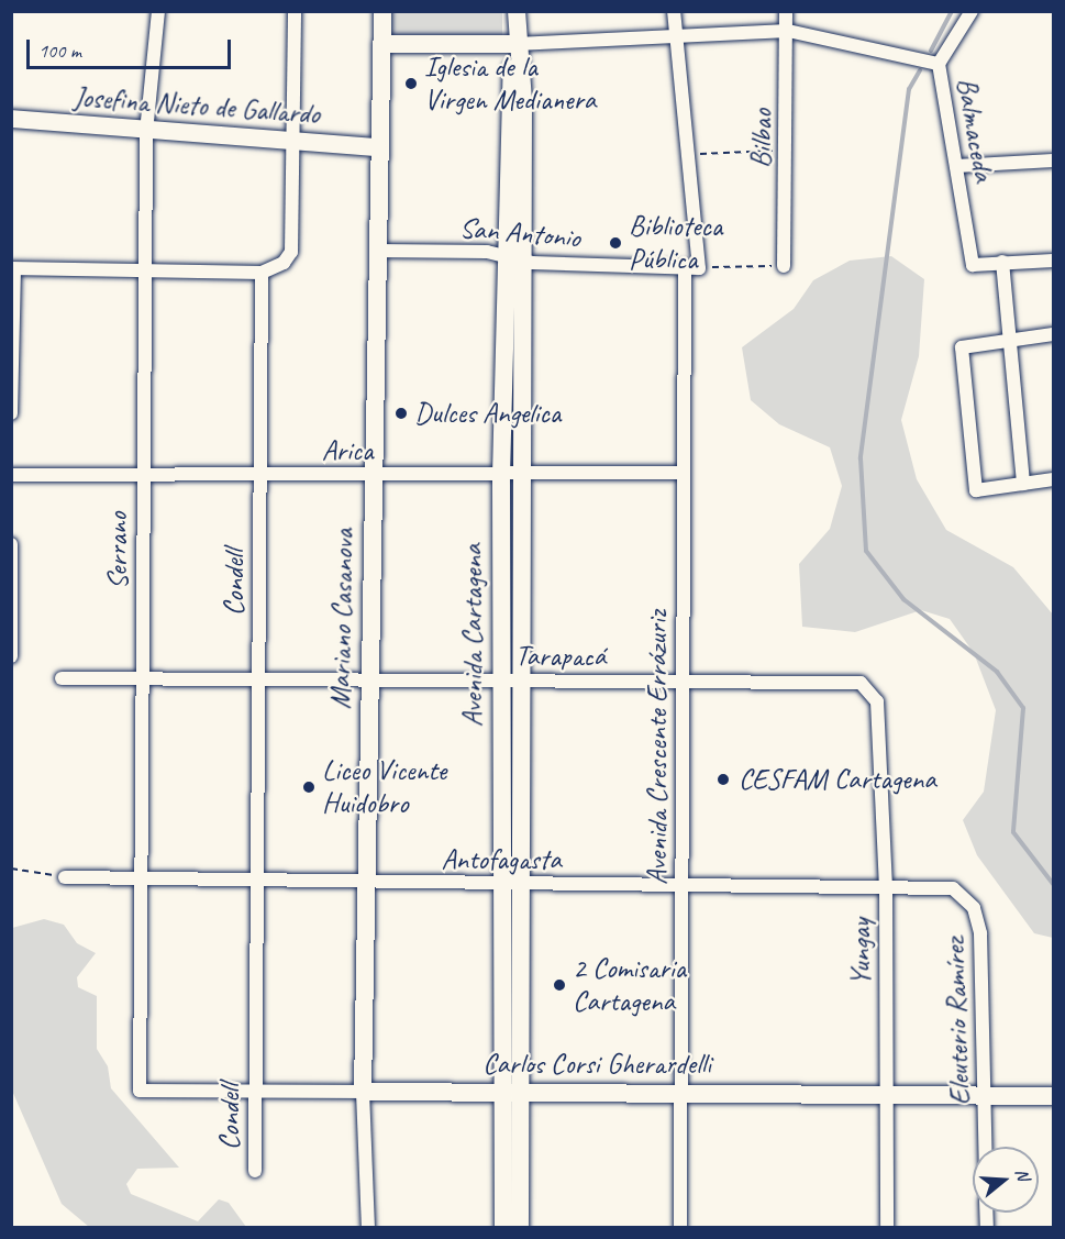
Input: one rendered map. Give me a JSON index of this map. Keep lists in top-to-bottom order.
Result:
{
  "streets": {
    "main road": [
      "Josefina Nieto de Gallardo",
      "Mariano Casanova",
      "Avenida Cartagena",
      "Carlos Corsi Gherardelli"
    ],
    "street": [
      "Balmaceda",
      "Bilbao",
      "San Antonio",
      "Arica",
      "Serrano",
      "Condell",
      "Tarapacá",
      "Avenida Crescente Errázuriz",
      "Antofagasta",
      "Yungay",
      "Eleuterio Ramírez"
    ]
  },
  "crossings": [
    ["Josefina Nieto de Gallardo", "Serrano"],
    ["Josefina Nieto de Gallardo", "Mariano Casanova"],
    ["San Antonio", "Mariano Casanova"],
    ["San Antonio", "Avenida Cartagena"],
    ["San Antonio", "Avenida Crescente Errázuriz"],
    ["Arica", "Serrano"],
    ["Arica", "Condell"],
    ["Arica", "Mariano Casanova"],
    ["Arica", "Avenida Cartagena"],
    ["Arica", "Avenida Crescente Errázuriz"],
    ["Serrano", "Tarapacá"],
    ["Serrano", "Antofagasta"],
    ["Serrano", "Carlos Corsi Gherardelli"],
    ["Condell", "Tarapacá"],
    ["Condell", "Antofagasta"],
    ["Condell", "Carlos Corsi Gherardelli"],
    ["Mariano Casanova", "Tarapacá"],
    ["Mariano Casanova", "Antofagasta"],
    ["Mariano Casanova", "Carlos Corsi Gherardelli"],
    ["Avenida Cartagena", "Tarapacá"],
    ["Avenida Cartagena", "Antofagasta"],
    ["Avenida Cartagena", "Carlos Corsi Gherardelli"],
    ["Tarapacá", "Avenida Crescente Errázuriz"],
    ["Tarapacá", "Yungay"],
    ["Avenida Crescente Errázuriz", "Antofagasta"],
    ["Avenida Crescente Errázuriz", "Carlos Corsi Gherardelli"],
    ["Antofagasta", "Yungay"],
    ["Antofagasta", "Eleuterio Ramírez"],
    ["Yungay", "Carlos Corsi Gherardelli"],
    ["Eleuterio Ramírez", "Carlos Corsi Gherardelli"]
  ],
  "places": [
    "Iglesia de la Virgen Medianera",
    "Biblioteca Pública",
    "Dulces Angelica",
    "CESFAM Cartagena",
    "Liceo Vicente Huidobro",
    "2 Comisaria Cartagena"
  ],
  "scale_bar": "100 m",
  "north": "right"
}
